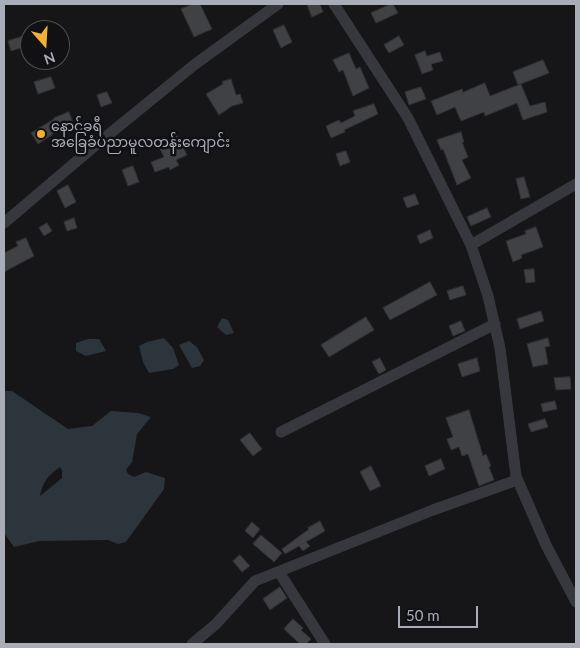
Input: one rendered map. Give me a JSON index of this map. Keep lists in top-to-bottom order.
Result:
{
  "places": ["နောင်ခရီ အခြေခံပညာမူလတန်းကျောင်း"],
  "scale_bar": "50 m",
  "north": "bottom"
}
